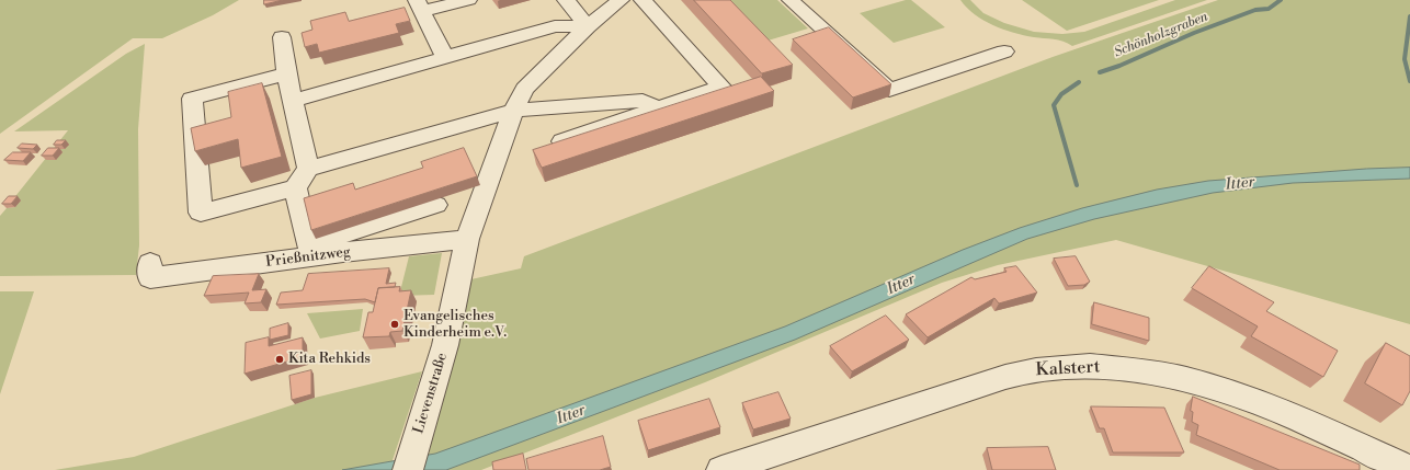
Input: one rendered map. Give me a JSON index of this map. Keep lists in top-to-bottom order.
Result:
{
  "streets": {
    "street": ["Prießnitzweg", "Kalstert", "Lievenstraße"]
  },
  "crossings": [
    ["Prießnitzweg", "Lievenstraße"]
  ],
  "water": ["Schönholzgraben", "Itter"],
  "places": ["Evangelisches Kinderheim e.V.", "Kita Rehkids"]
}
